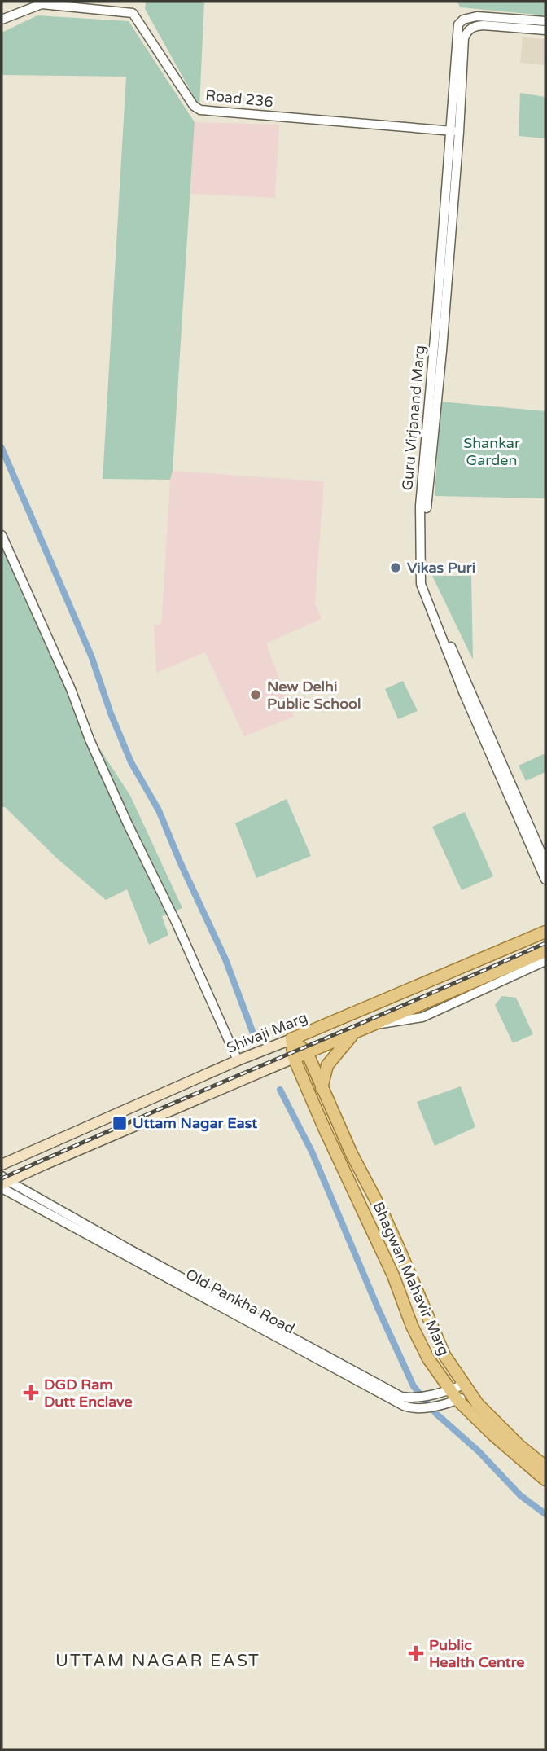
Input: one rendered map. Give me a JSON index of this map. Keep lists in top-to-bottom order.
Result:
{
  "streets": {
    "main road": ["Shivaji Marg", "Bhagwan Mahavir Marg"],
    "street": ["Road 236", "Guru Virjanand Marg", "Old Pankha Road"]
  },
  "crossings": [
    ["Road 236", "Guru Virjanand Marg"],
    ["Shivaji Marg", "Bhagwan Mahavir Marg"],
    ["Bhagwan Mahavir Marg", "Old Pankha Road"]
  ],
  "districts": ["UTTAM NAGAR EAST"],
  "parks": ["Shankar Garden"],
  "places": {
    "other": ["Vikas Puri", "New Delhi Public School"],
    "transit": ["Uttam Nagar East"],
    "health": ["DGD Ram Dutt Enclave", "Public Health Centre"]
  }
}
